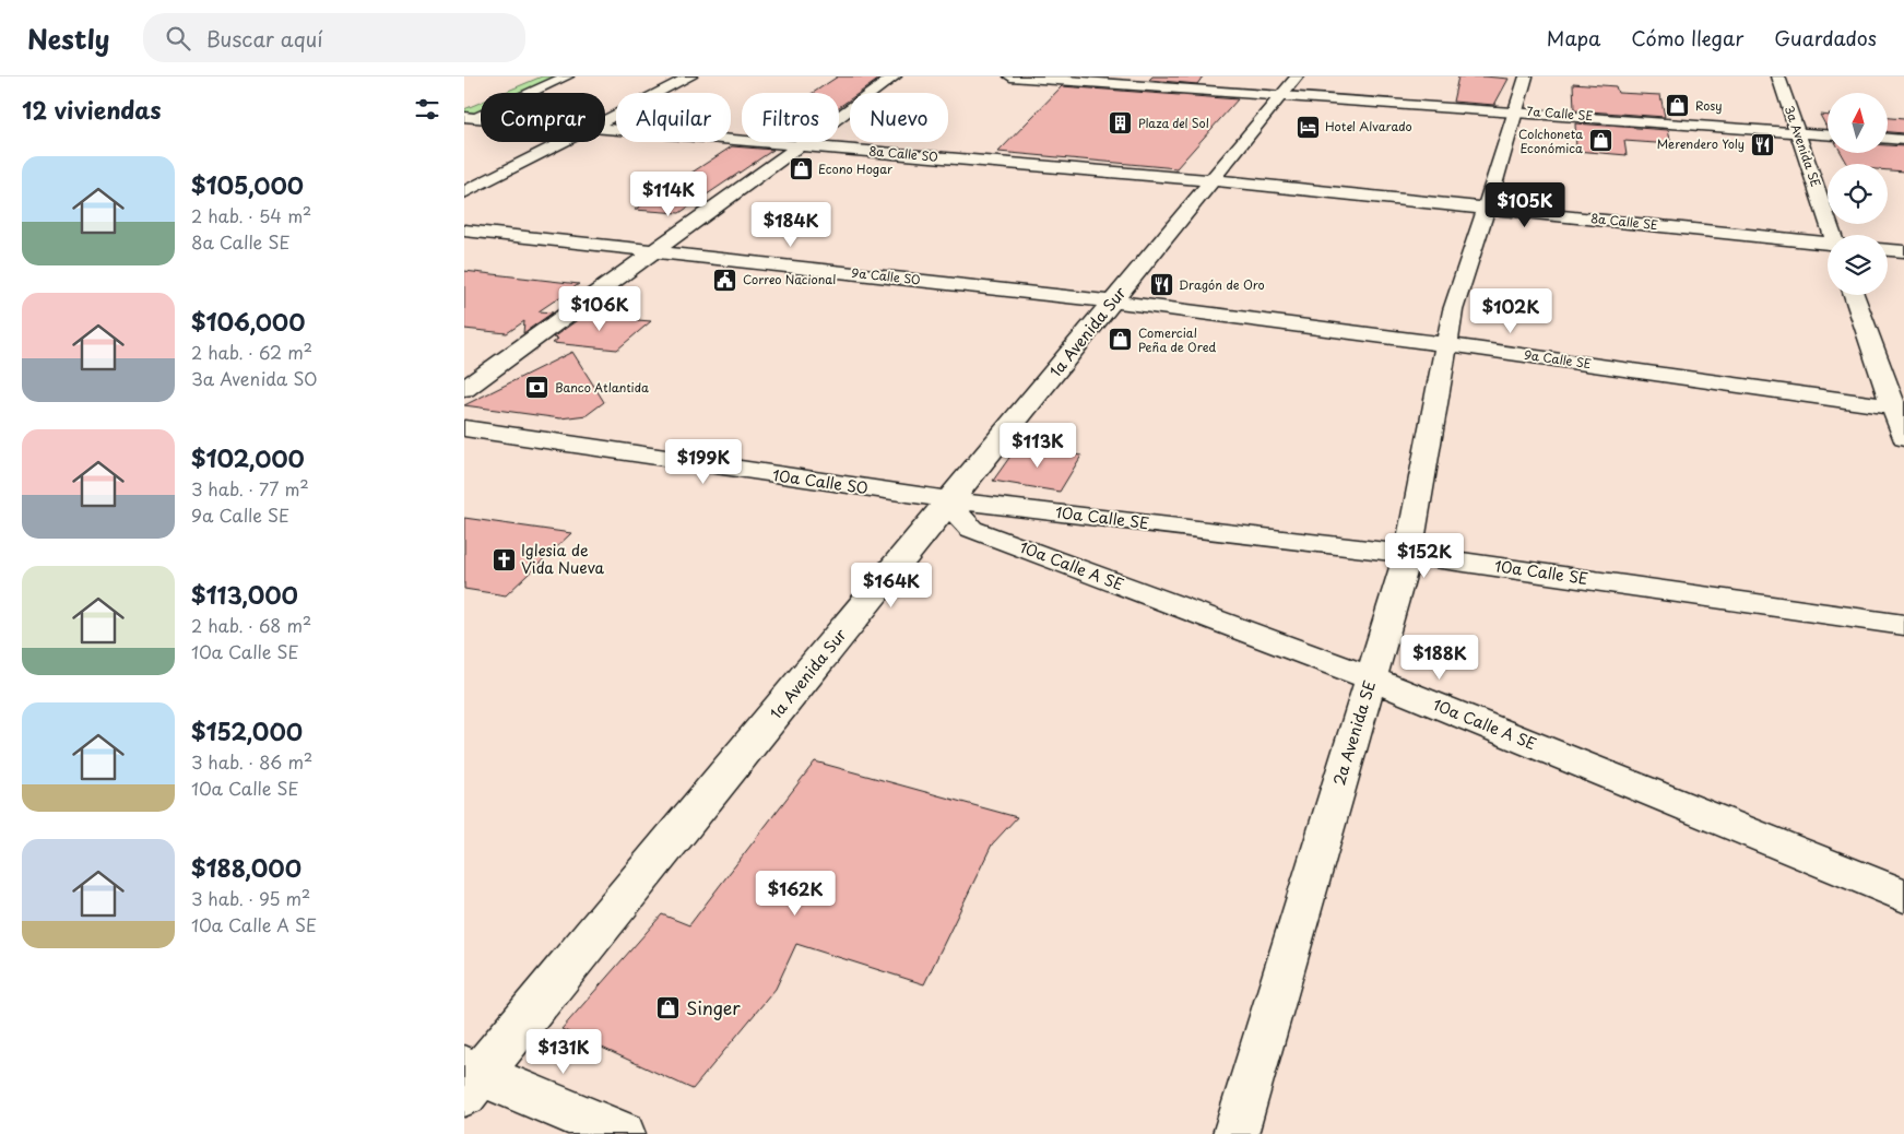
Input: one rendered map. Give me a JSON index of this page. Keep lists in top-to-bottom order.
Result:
{
  "streets": {
    "street": [
      "7a Calle SE",
      "3a Avenida SE",
      "8a Calle SO",
      "8a Calle SE",
      "9a Calle SO",
      "1a Avenida Sur",
      "9a Calle SE",
      "10a Calle SO",
      "10a Calle SE",
      "10a Calle A SE",
      "2a Avenida SE"
    ]
  },
  "crossings": [
    ["7a Calle SE", "3a Avenida SE"],
    ["7a Calle SE", "1a Avenida Sur"],
    ["7a Calle SE", "2a Avenida SE"],
    ["8a Calle SO", "8a Calle SE"],
    ["8a Calle SO", "1a Avenida Sur"],
    ["8a Calle SE", "1a Avenida Sur"],
    ["8a Calle SE", "2a Avenida SE"],
    ["9a Calle SO", "1a Avenida Sur"],
    ["9a Calle SO", "9a Calle SE"],
    ["1a Avenida Sur", "9a Calle SE"],
    ["1a Avenida Sur", "10a Calle SO"],
    ["1a Avenida Sur", "10a Calle SE"],
    ["1a Avenida Sur", "10a Calle A SE"],
    ["9a Calle SE", "2a Avenida SE"],
    ["10a Calle SO", "10a Calle SE"],
    ["10a Calle SO", "10a Calle A SE"],
    ["10a Calle SE", "10a Calle A SE"],
    ["10a Calle SE", "2a Avenida SE"],
    ["10a Calle A SE", "2a Avenida SE"]
  ],
  "places": {
    "shop": [
      "Rosy",
      "Colchoneta Económica",
      "Econo Hogar",
      "Comercial Peña de Ored",
      "Singer"
    ],
    "building": ["Plaza del Sol"],
    "hotel": ["Hotel Alvarado"],
    "restaurant": ["Merendero Yoly", "Dragón de Oro"],
    "public building": ["Correo Nacional"],
    "bank": ["Banco Atlantida"],
    "church": ["Iglesia de Vida Nueva"]
  },
  "north": "top",
  "page": {
    "header": "Nestly",
    "search": "Buscar aquí",
    "nav": ["Mapa", "Cómo llegar", "Guardados"],
    "heading": "12 viviendas",
    "chip": [
      "Comprar",
      "Alquilar",
      "Filtros",
      "Nuevo"
    ],
    "list": [
      {
        "name": "$105,000",
        "note": "2 hab. · 54 m² · 8a Calle SE"
      },
      {
        "name": "$106,000",
        "note": "2 hab. · 62 m² · 3a Avenida SO"
      },
      {
        "name": "$102,000",
        "note": "3 hab. · 77 m² · 9a Calle SE"
      },
      {
        "name": "$113,000",
        "note": "2 hab. · 68 m² · 10a Calle SE"
      },
      {
        "name": "$152,000",
        "note": "3 hab. · 86 m² · 10a Calle SE"
      },
      {
        "name": "$188,000",
        "note": "3 hab. · 95 m² · 10a Calle A SE"
      }
    ],
    "price": [
      "$114K",
      "$105K",
      "$184K",
      "$106K",
      "$102K",
      "$113K",
      "$199K",
      "$152K",
      "$164K",
      "$188K",
      "$162K",
      "$131K"
    ]
  }
}
